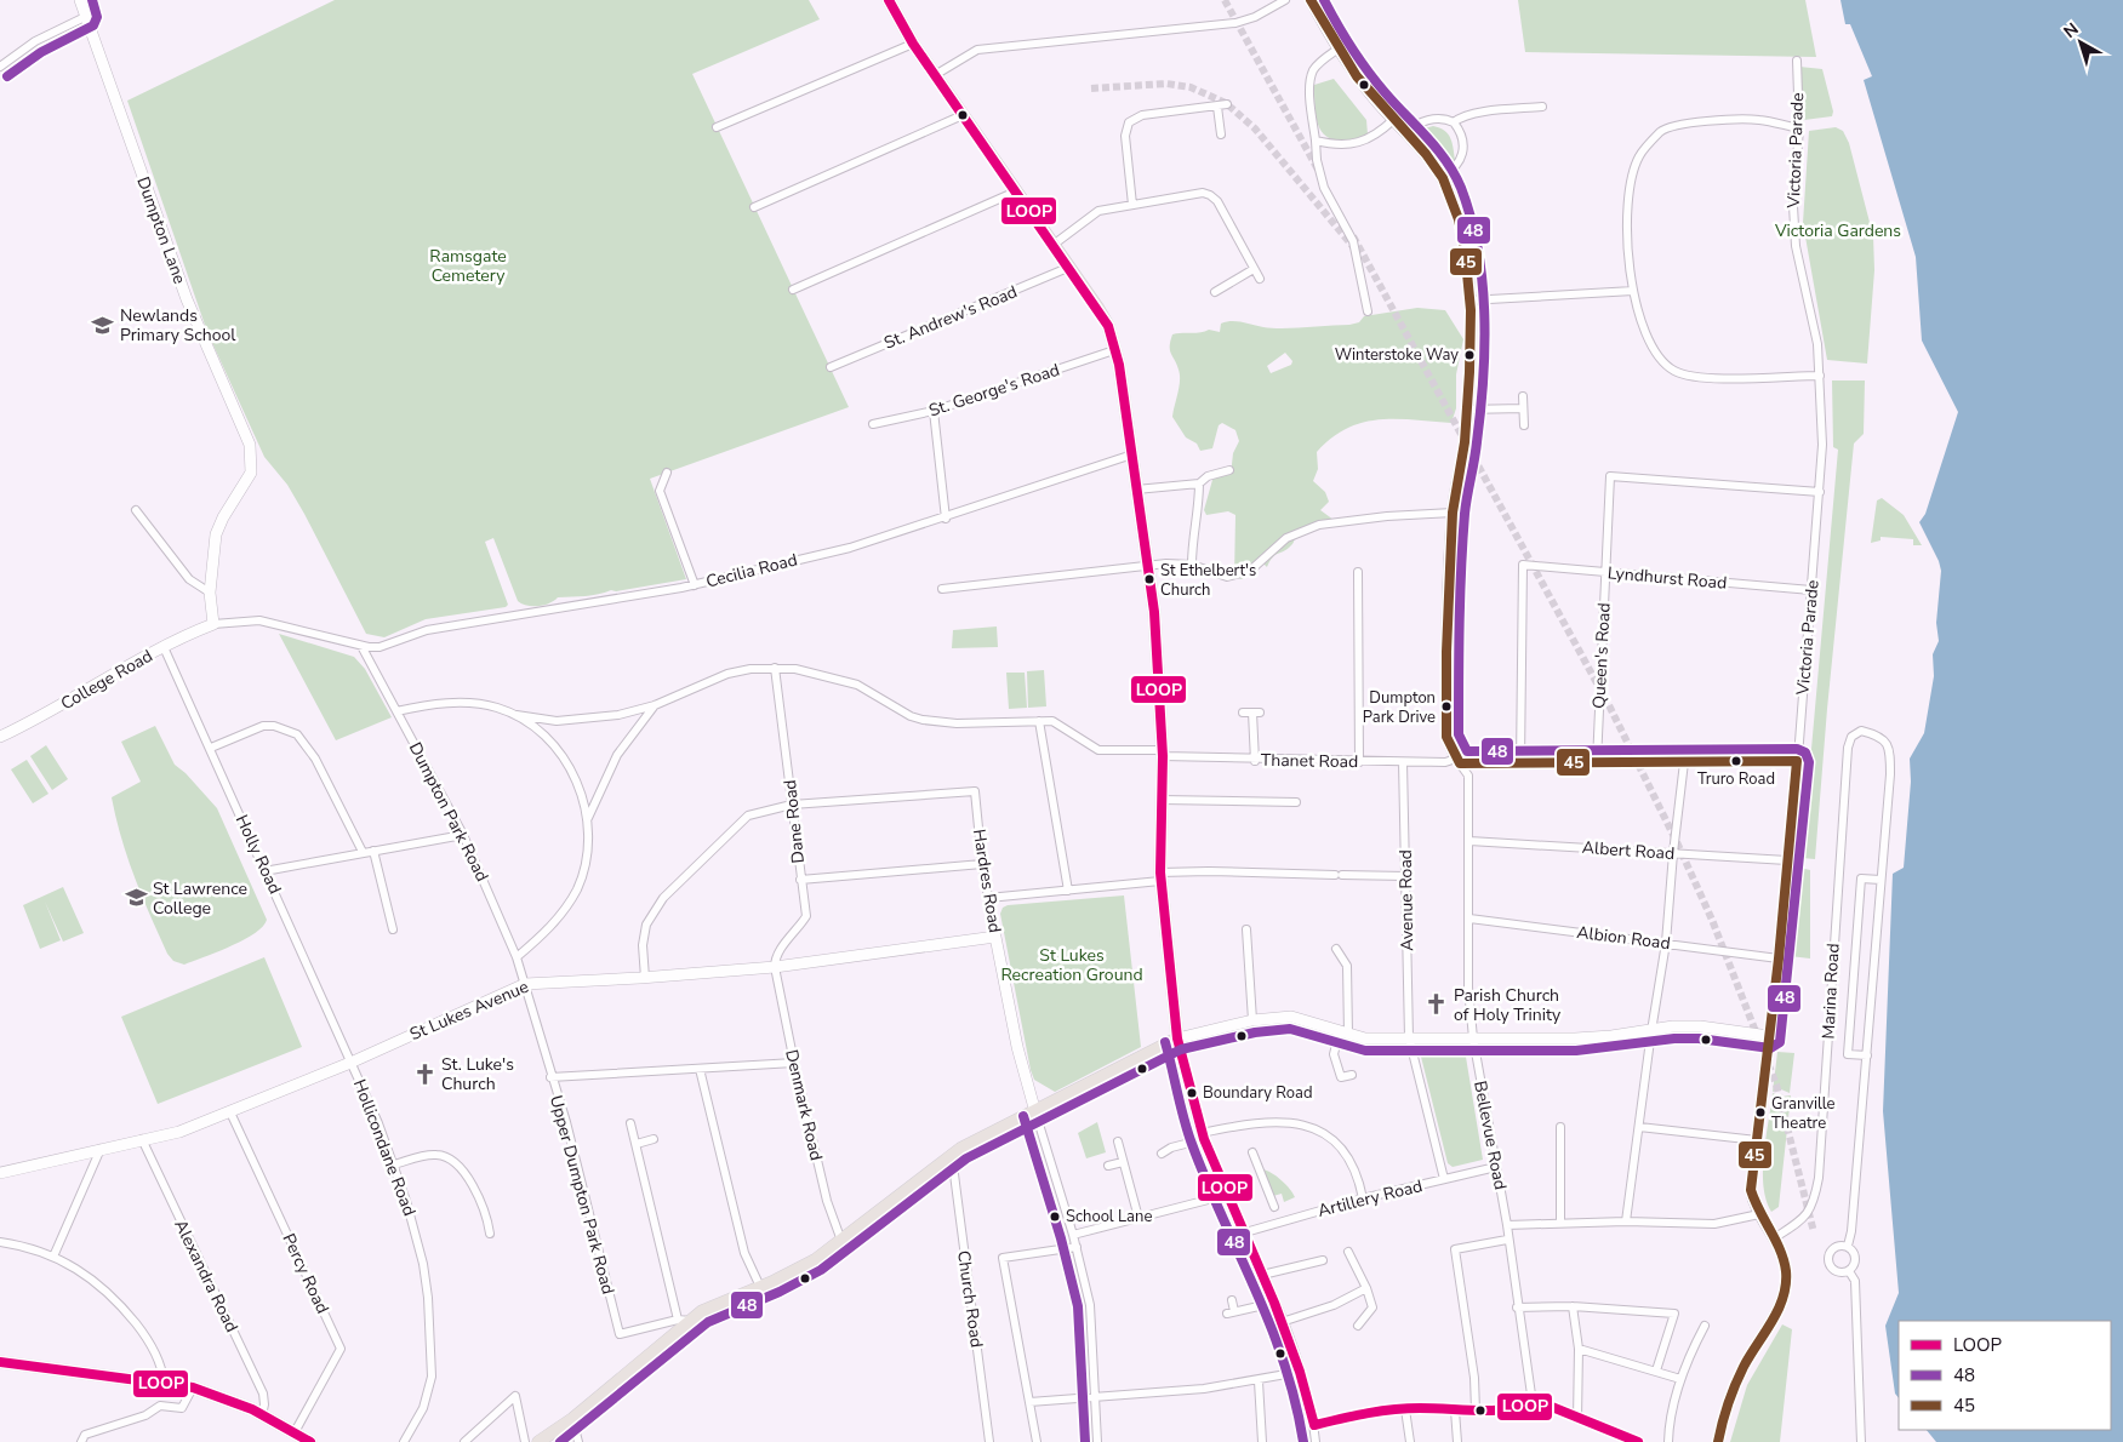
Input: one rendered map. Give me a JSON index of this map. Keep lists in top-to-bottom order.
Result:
{
  "streets": {
    "street": [
      "Victoria Parade",
      "Dumpton Lane",
      "St. Andrew's Road",
      "St. George's Road",
      "Cecilia Road",
      "Lyndhurst Road",
      "Queen's Road",
      "College Road",
      "Thanet Road",
      "Dumpton Park Road",
      "Dane Road",
      "Albert Road",
      "Holly Road",
      "Hardres Road",
      "Avenue Road",
      "Albion Road",
      "Marina Road",
      "St Lukes Avenue",
      "Denmark Road",
      "Bellevue Road",
      "Hollicondane Road",
      "Upper Dumpton Park Road",
      "Artillery Road",
      "Percy Road",
      "Alexandra Road",
      "Church Road"
    ]
  },
  "crossings": [
    ["Victoria Parade", "Lyndhurst Road"],
    ["Victoria Parade", "Queen's Road"],
    ["Victoria Parade", "Thanet Road"],
    ["Victoria Parade", "Albert Road"],
    ["Victoria Parade", "Albion Road"],
    ["Victoria Parade", "Marina Road"],
    ["Cecilia Road", "College Road"],
    ["Cecilia Road", "Dumpton Park Road"],
    ["Lyndhurst Road", "Queen's Road"],
    ["Lyndhurst Road", "Thanet Road"],
    ["Queen's Road", "Thanet Road"],
    ["College Road", "Dumpton Park Road"],
    ["College Road", "Holly Road"],
    ["Thanet Road", "Dane Road"],
    ["Thanet Road", "Avenue Road"],
    ["Thanet Road", "Bellevue Road"],
    ["Dumpton Park Road", "St Lukes Avenue"],
    ["Dumpton Park Road", "Upper Dumpton Park Road"],
    ["Dane Road", "Hardres Road"],
    ["Dane Road", "St Lukes Avenue"],
    ["Dane Road", "Denmark Road"],
    ["Albert Road", "Bellevue Road"],
    ["Holly Road", "St Lukes Avenue"],
    ["Holly Road", "Hollicondane Road"],
    ["Hardres Road", "St Lukes Avenue"],
    ["Avenue Road", "Artillery Road"],
    ["Albion Road", "Bellevue Road"],
    ["St Lukes Avenue", "Denmark Road"],
    ["St Lukes Avenue", "Hollicondane Road"],
    ["St Lukes Avenue", "Upper Dumpton Park Road"],
    ["St Lukes Avenue", "Percy Road"],
    ["St Lukes Avenue", "Alexandra Road"],
    ["Bellevue Road", "Artillery Road"]
  ],
  "parks": ["Victoria Gardens", "Ramsgate Cemetery", "St Lukes Recreation Ground"],
  "places": {
    "school or university": ["Newlands Primary School", "St Lawrence College"],
    "other": [
      "Winterstoke Way",
      "St Ethelbert's Church",
      "Dumpton Park Drive",
      "Truro Road",
      "Boundary Road",
      "Granville Theatre",
      "School Lane"
    ],
    "church": ["Parish Church of Holy Trinity", "St. Luke's Church"]
  },
  "lines": ["transit line LOOP", "transit line 48", "transit line 45"],
  "legend": ["LOOP", "48", "45"],
  "north": "top left"
}
